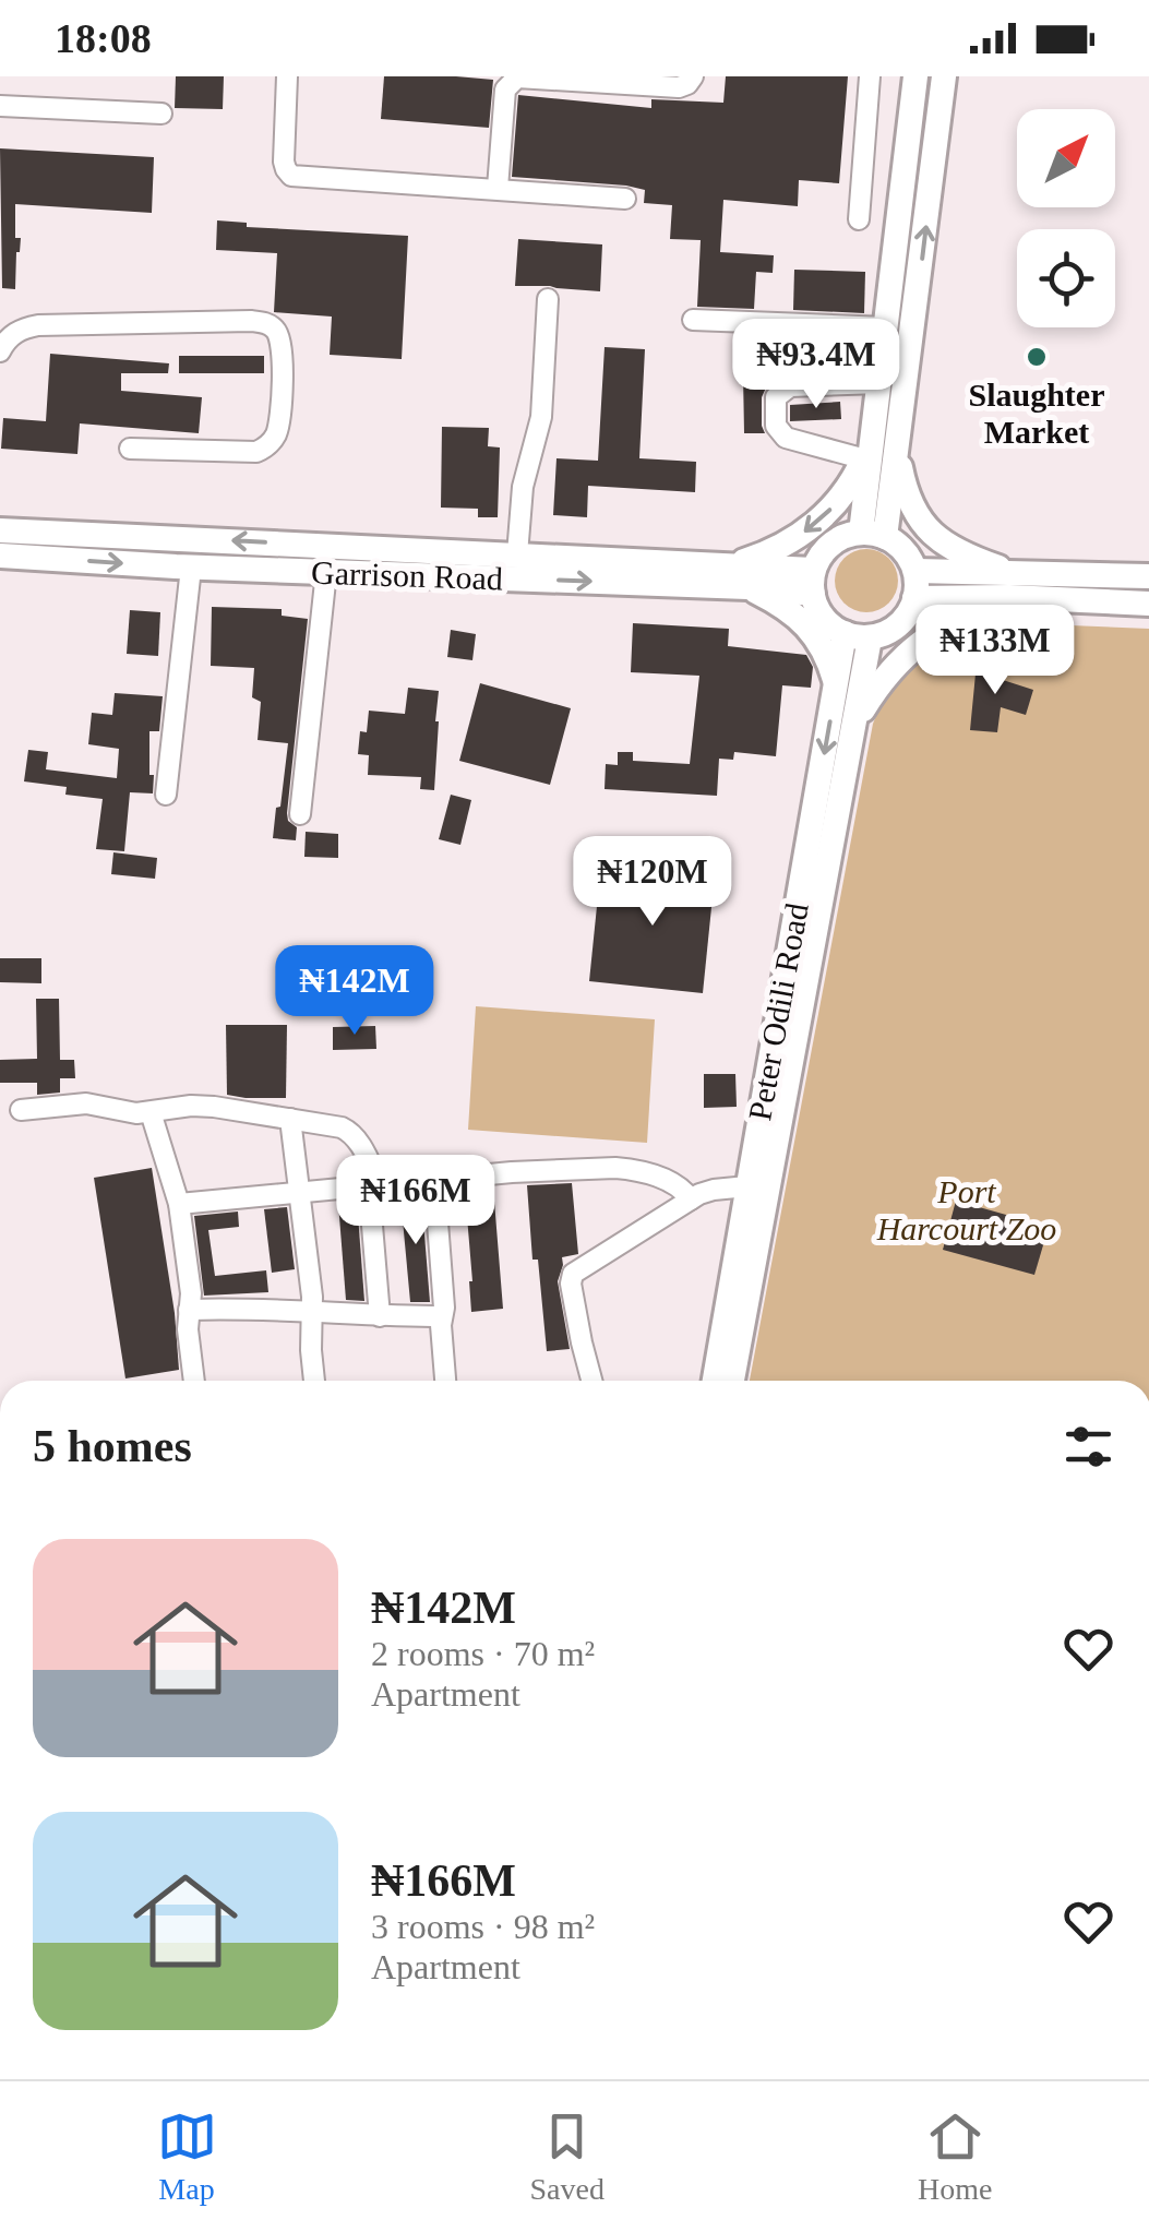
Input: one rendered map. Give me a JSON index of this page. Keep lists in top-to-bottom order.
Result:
{
  "streets": {
    "main road": ["Garrison Road", "Peter Odili Road"]
  },
  "crossings": [
    ["Garrison Road", "Peter Odili Road"]
  ],
  "parks": ["Port Harcourt Zoo"],
  "places": ["Slaughter Market"],
  "north": "top right",
  "page": {
    "status": "18:08",
    "price": [
      "₦93.4M",
      "₦133M",
      "₦120M",
      "₦142M",
      "₦166M"
    ],
    "heading": "5 homes",
    "list": [
      {
        "name": "₦142M",
        "note": "2 rooms · 70 m² · Apartment"
      },
      {
        "name": "₦166M",
        "note": "3 rooms · 98 m² · Apartment"
      }
    ],
    "tabs": ["Map", "Saved", "Home"]
  }
}
